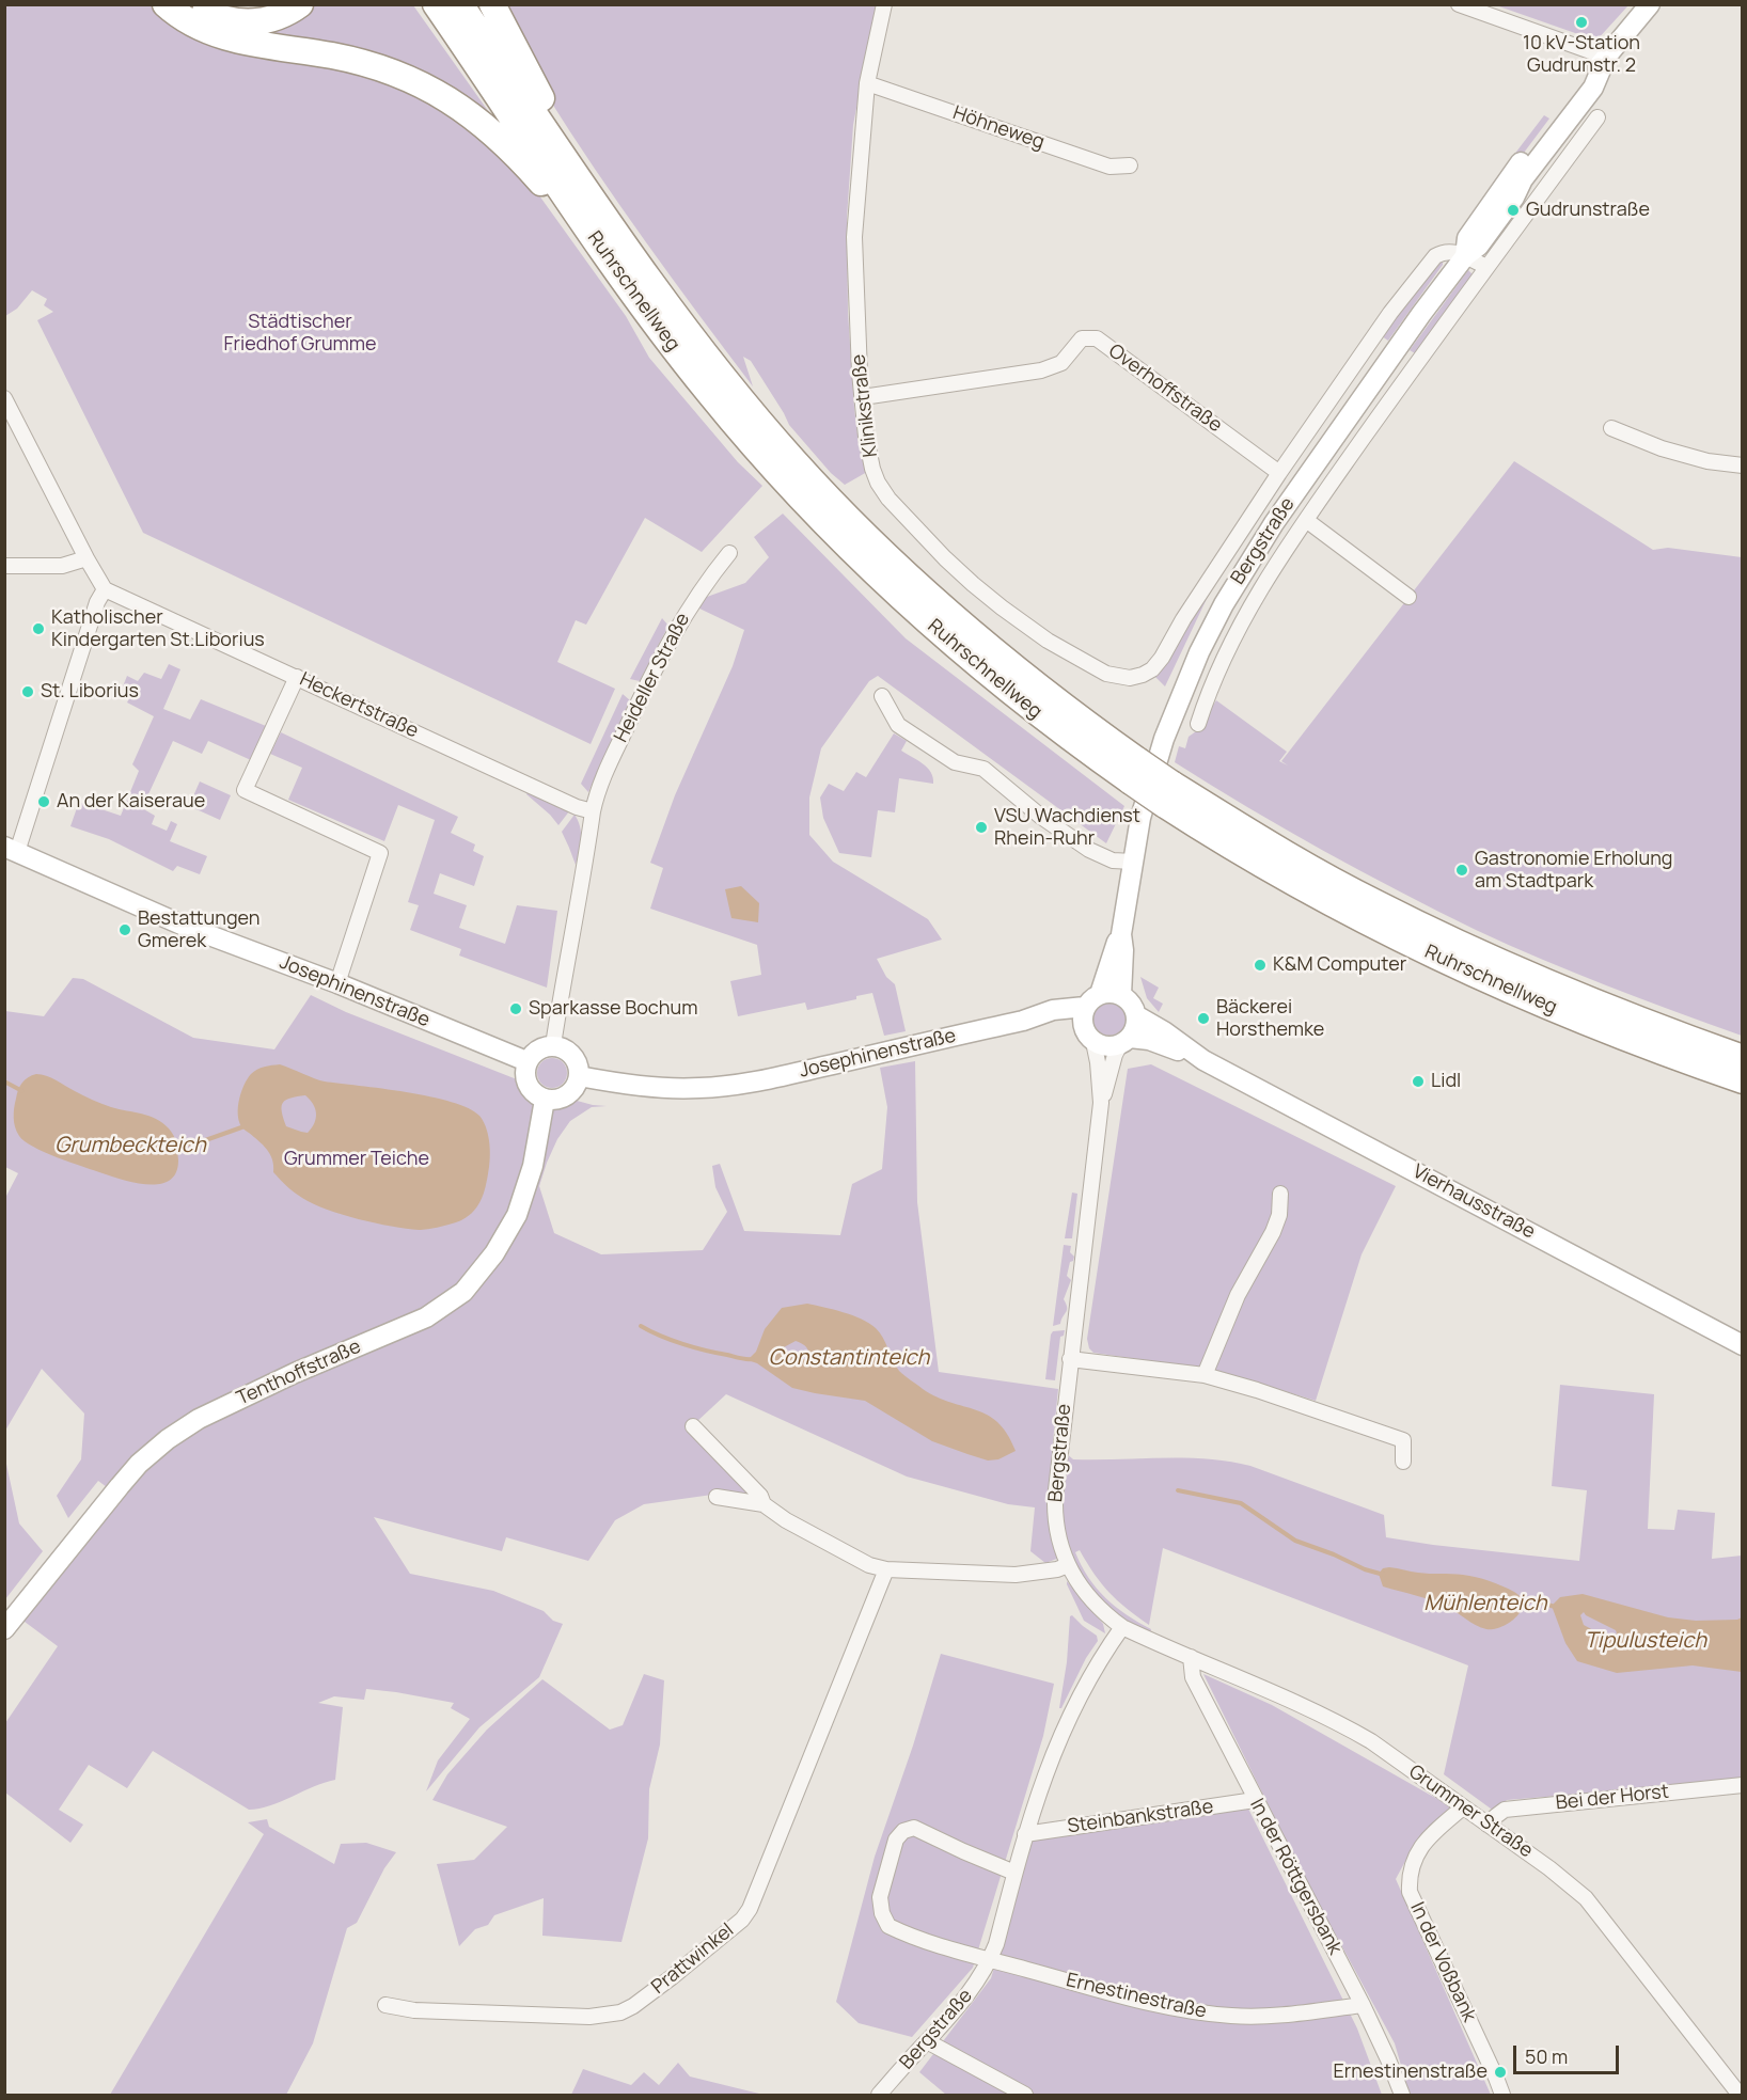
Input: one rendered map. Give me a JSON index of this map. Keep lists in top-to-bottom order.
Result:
{
  "streets": {
    "highway": ["Ruhrschnellweg"],
    "street": [
      "Höhneweg",
      "Overhoffstraße",
      "Klinikstraße",
      "Bergstraße",
      "Heideller Straße",
      "Heckertstraße",
      "Josephinenstraße",
      "Vierhausstraße",
      "Tenthoffstraße",
      "Bei der Horst",
      "Grummer Straße",
      "Steinbankstraße",
      "In der Röttgersbank",
      "Prattwinkel",
      "In der Voßbank",
      "Ernestinestraße"
    ]
  },
  "crossings": [
    ["Höhneweg", "Klinikstraße"],
    ["Overhoffstraße", "Klinikstraße"],
    ["Overhoffstraße", "Bergstraße"],
    ["Klinikstraße", "Bergstraße"],
    ["Bergstraße", "Josephinenstraße"],
    ["Bergstraße", "Vierhausstraße"],
    ["Bergstraße", "Grummer Straße"],
    ["Bergstraße", "Steinbankstraße"],
    ["Bergstraße", "Ernestinestraße"],
    ["Heideller Straße", "Heckertstraße"],
    ["Josephinenstraße", "Vierhausstraße"],
    ["Josephinenstraße", "Tenthoffstraße"],
    ["Bei der Horst", "Grummer Straße"],
    ["Grummer Straße", "In der Röttgersbank"],
    ["Grummer Straße", "In der Voßbank"],
    ["Steinbankstraße", "In der Röttgersbank"],
    ["In der Röttgersbank", "Ernestinestraße"]
  ],
  "water": [
    "Grumbeckteich",
    "Constantinteich",
    "Mühlenteich",
    "Tipulusteich"
  ],
  "parks": ["Städtischer Friedhof Grumme", "Grummer Teiche"],
  "places": [
    "10 kV-Station Gudrunstr. 2",
    "Gudrunstraße",
    "Katholischer Kindergarten St.Liborius",
    "St. Liborius",
    "An der Kaiseraue",
    "VSU Wachdienst Rhein-Ruhr",
    "Gastronomie Erholung am Stadtpark",
    "Bestattungen Gmerek",
    "K&M Computer",
    "Sparkasse Bochum",
    "Bäckerei Horsthemke",
    "Lidl",
    "Ernestinenstraße"
  ],
  "scale_bar": "50 m"
}
